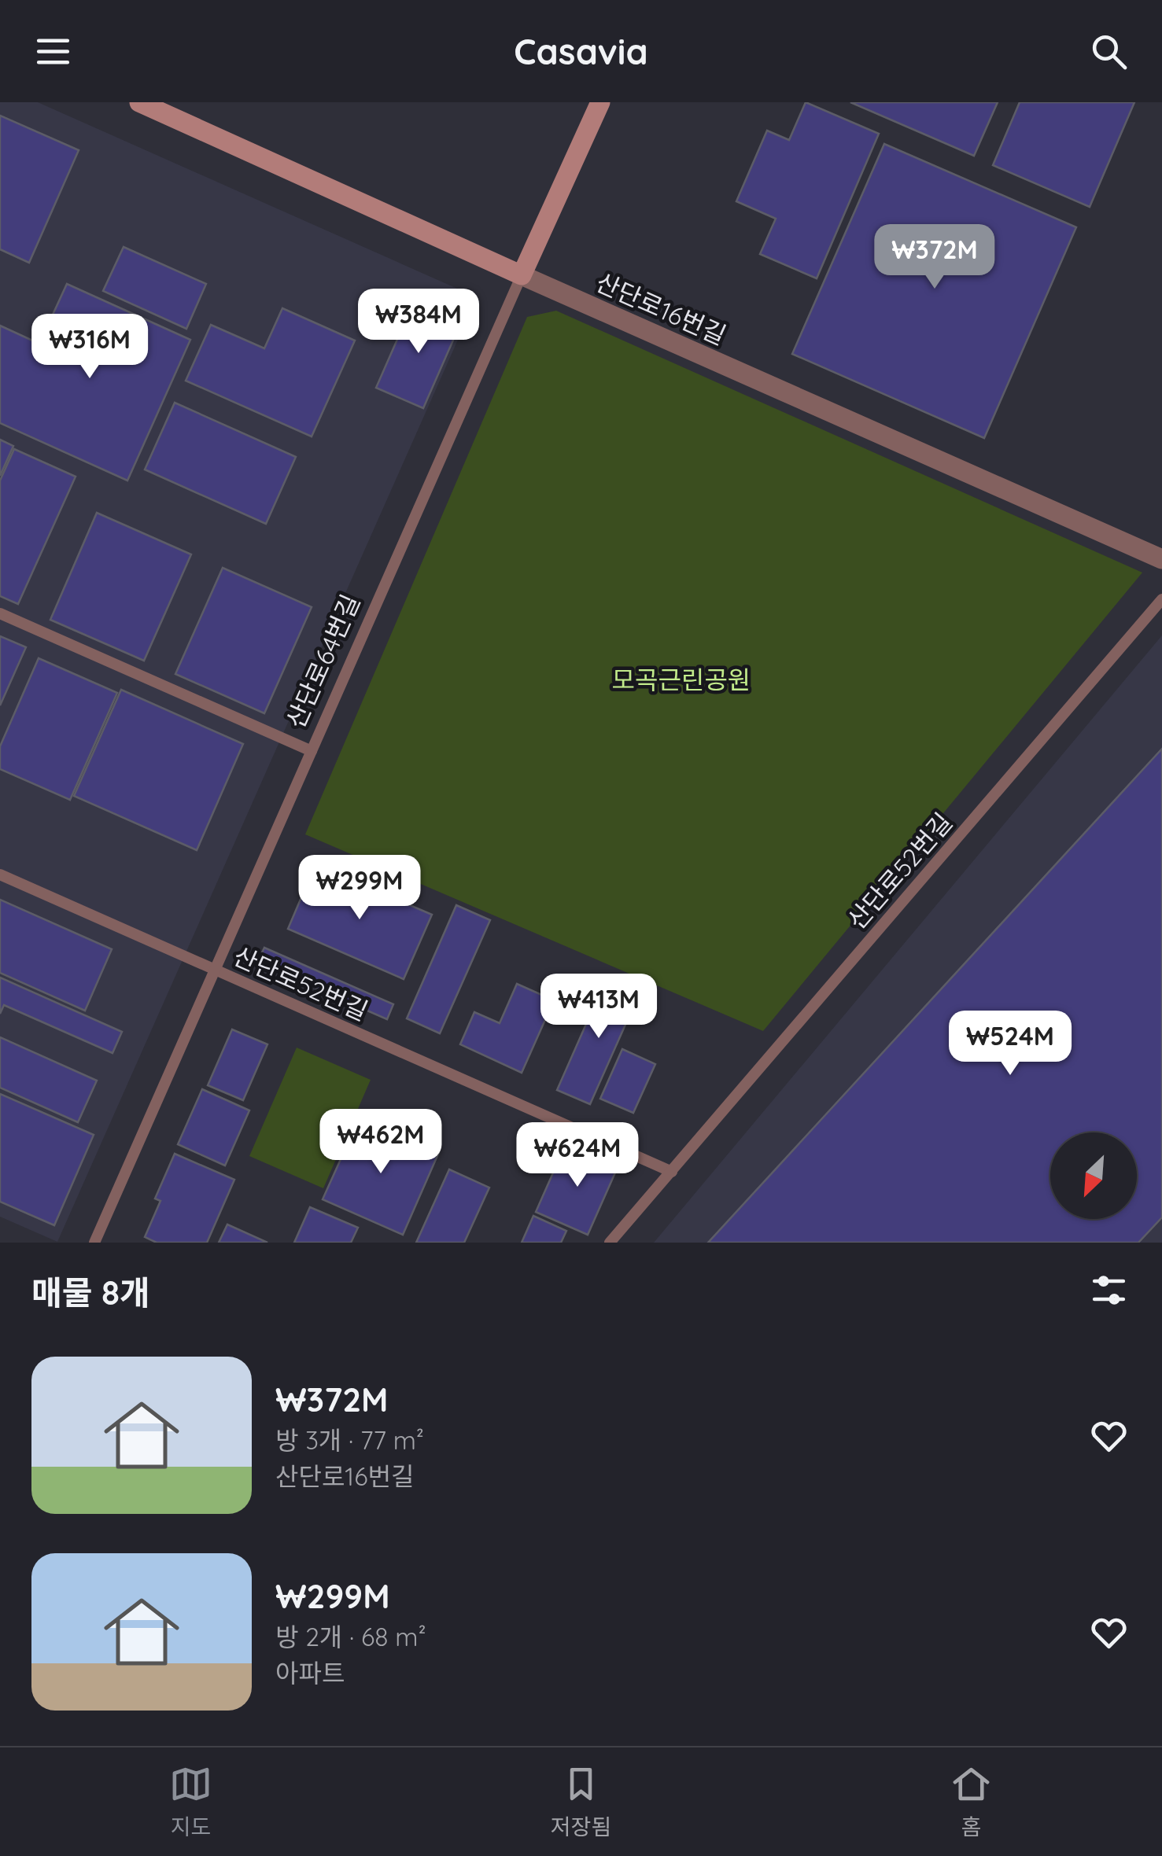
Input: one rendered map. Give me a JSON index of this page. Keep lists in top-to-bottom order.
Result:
{
  "streets": {
    "street": ["산단로16번길", "산단로64번길"],
    "lane": ["산단로52번길"]
  },
  "crossings": [
    ["산단로16번길", "산단로64번길"],
    ["산단로64번길", "산단로52번길"]
  ],
  "parks": ["모곡근린공원"],
  "north": "bottom left",
  "page": {
    "header": "Casavia",
    "price": [
      "₩372M",
      "₩384M",
      "₩316M",
      "₩299M",
      "₩413M",
      "₩524M",
      "₩462M",
      "₩624M"
    ],
    "heading": "매물 8개",
    "list": [
      {
        "name": "₩372M",
        "note": "방 3개 · 77 m² · 산단로16번길"
      },
      {
        "name": "₩299M",
        "note": "방 2개 · 68 m² · 아파트"
      }
    ],
    "tabs": ["지도", "저장됨", "홈"]
  }
}
